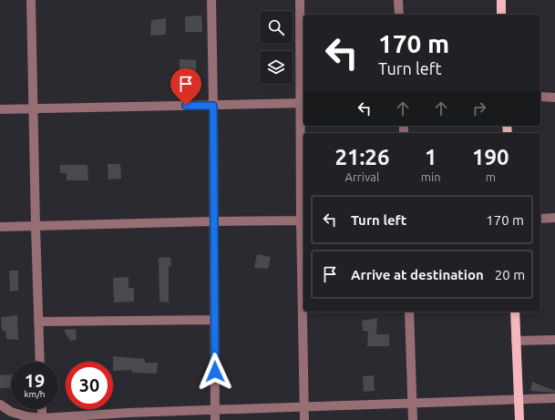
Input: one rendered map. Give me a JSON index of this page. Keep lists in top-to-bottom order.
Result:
{
  "page": {
    "turn": ["170 m", "Turn left"],
    "eta": [
      "21:26",
      "Arrival",
      "1",
      "min",
      "190",
      "m"
    ],
    "list": [
      {
        "name": "Turn left",
        "value": "170 m"
      },
      {
        "name": "Arrive at destination",
        "value": "20 m"
      }
    ],
    "speed": "19 km/h",
    "limit": "30"
  }
}
